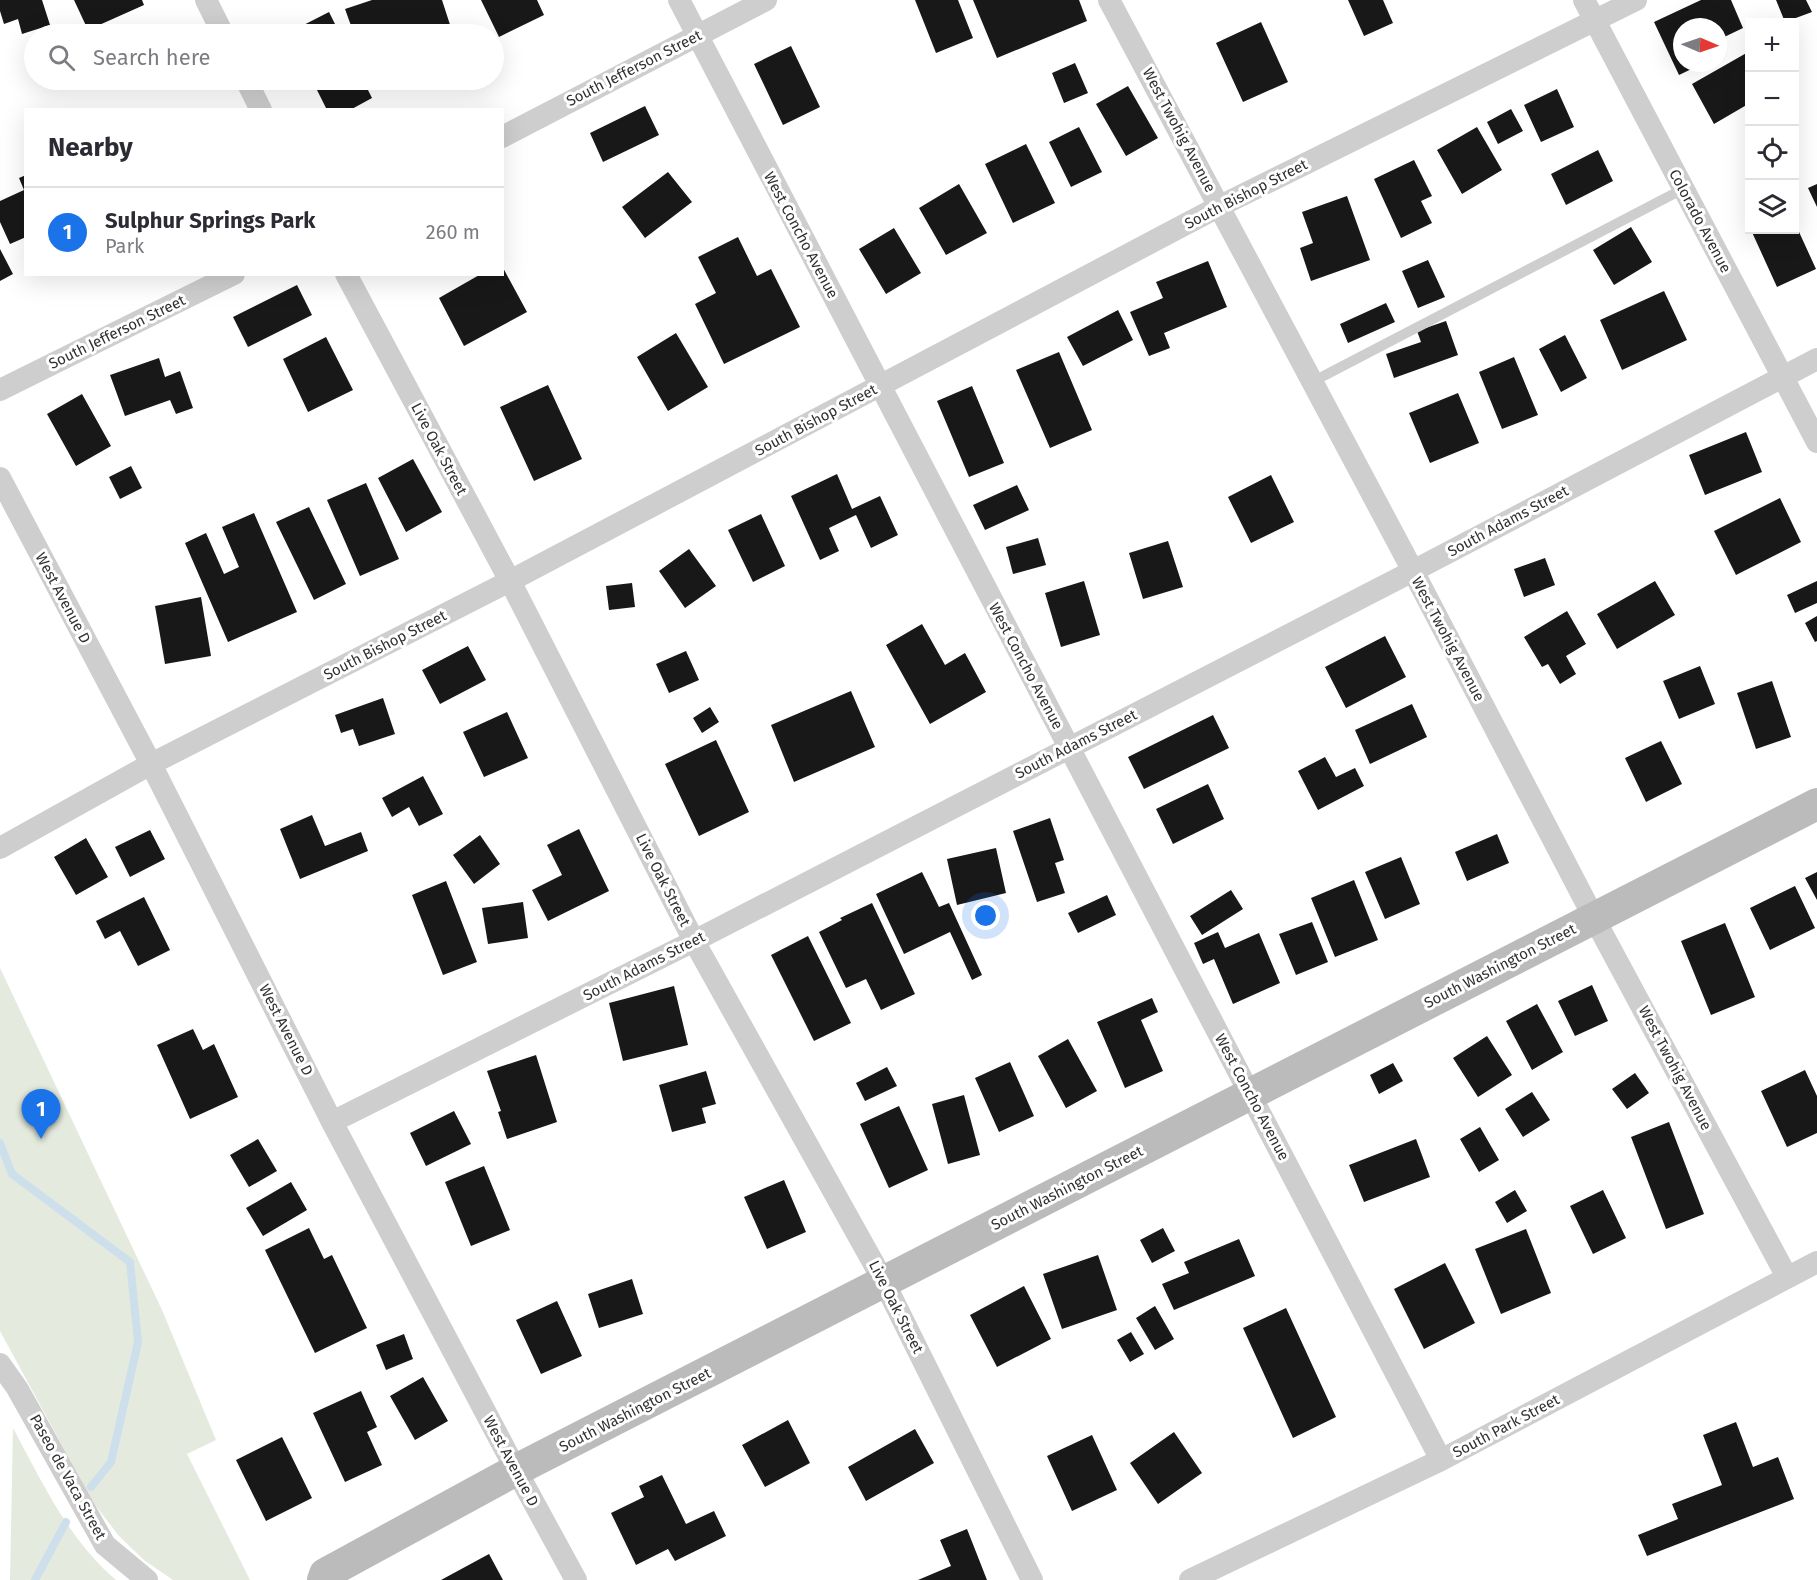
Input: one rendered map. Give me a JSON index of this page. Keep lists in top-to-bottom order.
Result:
{
  "streets": {
    "street": [
      "South Jefferson Street",
      "West Twohig Avenue",
      "South Bishop Street",
      "Colorado Avenue",
      "West Concho Avenue",
      "Live Oak Street",
      "South Adams Street",
      "West Avenue D",
      "South Washington Street",
      "South Park Street",
      "Paseo de Vaca Street"
    ]
  },
  "crossings": [
    ["South Jefferson Street", "West Concho Avenue"],
    ["West Twohig Avenue", "South Bishop Street"],
    ["West Twohig Avenue", "South Adams Street"],
    ["West Twohig Avenue", "South Washington Street"],
    ["West Twohig Avenue", "South Park Street"],
    ["South Bishop Street", "Colorado Avenue"],
    ["South Bishop Street", "West Concho Avenue"],
    ["South Bishop Street", "Live Oak Street"],
    ["South Bishop Street", "West Avenue D"],
    ["Colorado Avenue", "South Adams Street"],
    ["West Concho Avenue", "South Adams Street"],
    ["West Concho Avenue", "South Washington Street"],
    ["West Concho Avenue", "South Park Street"],
    ["Live Oak Street", "South Adams Street"],
    ["Live Oak Street", "South Washington Street"],
    ["South Adams Street", "West Avenue D"],
    ["West Avenue D", "South Washington Street"]
  ],
  "north": "right",
  "page": {
    "map_buttons": ["+", "−"],
    "search": "Search here",
    "heading": "Nearby",
    "list": [
      {
        "mark": "1",
        "name": "Sulphur Springs Park",
        "note": "Park",
        "value": "260 m"
      }
    ],
    "pins": "1"
  }
}
